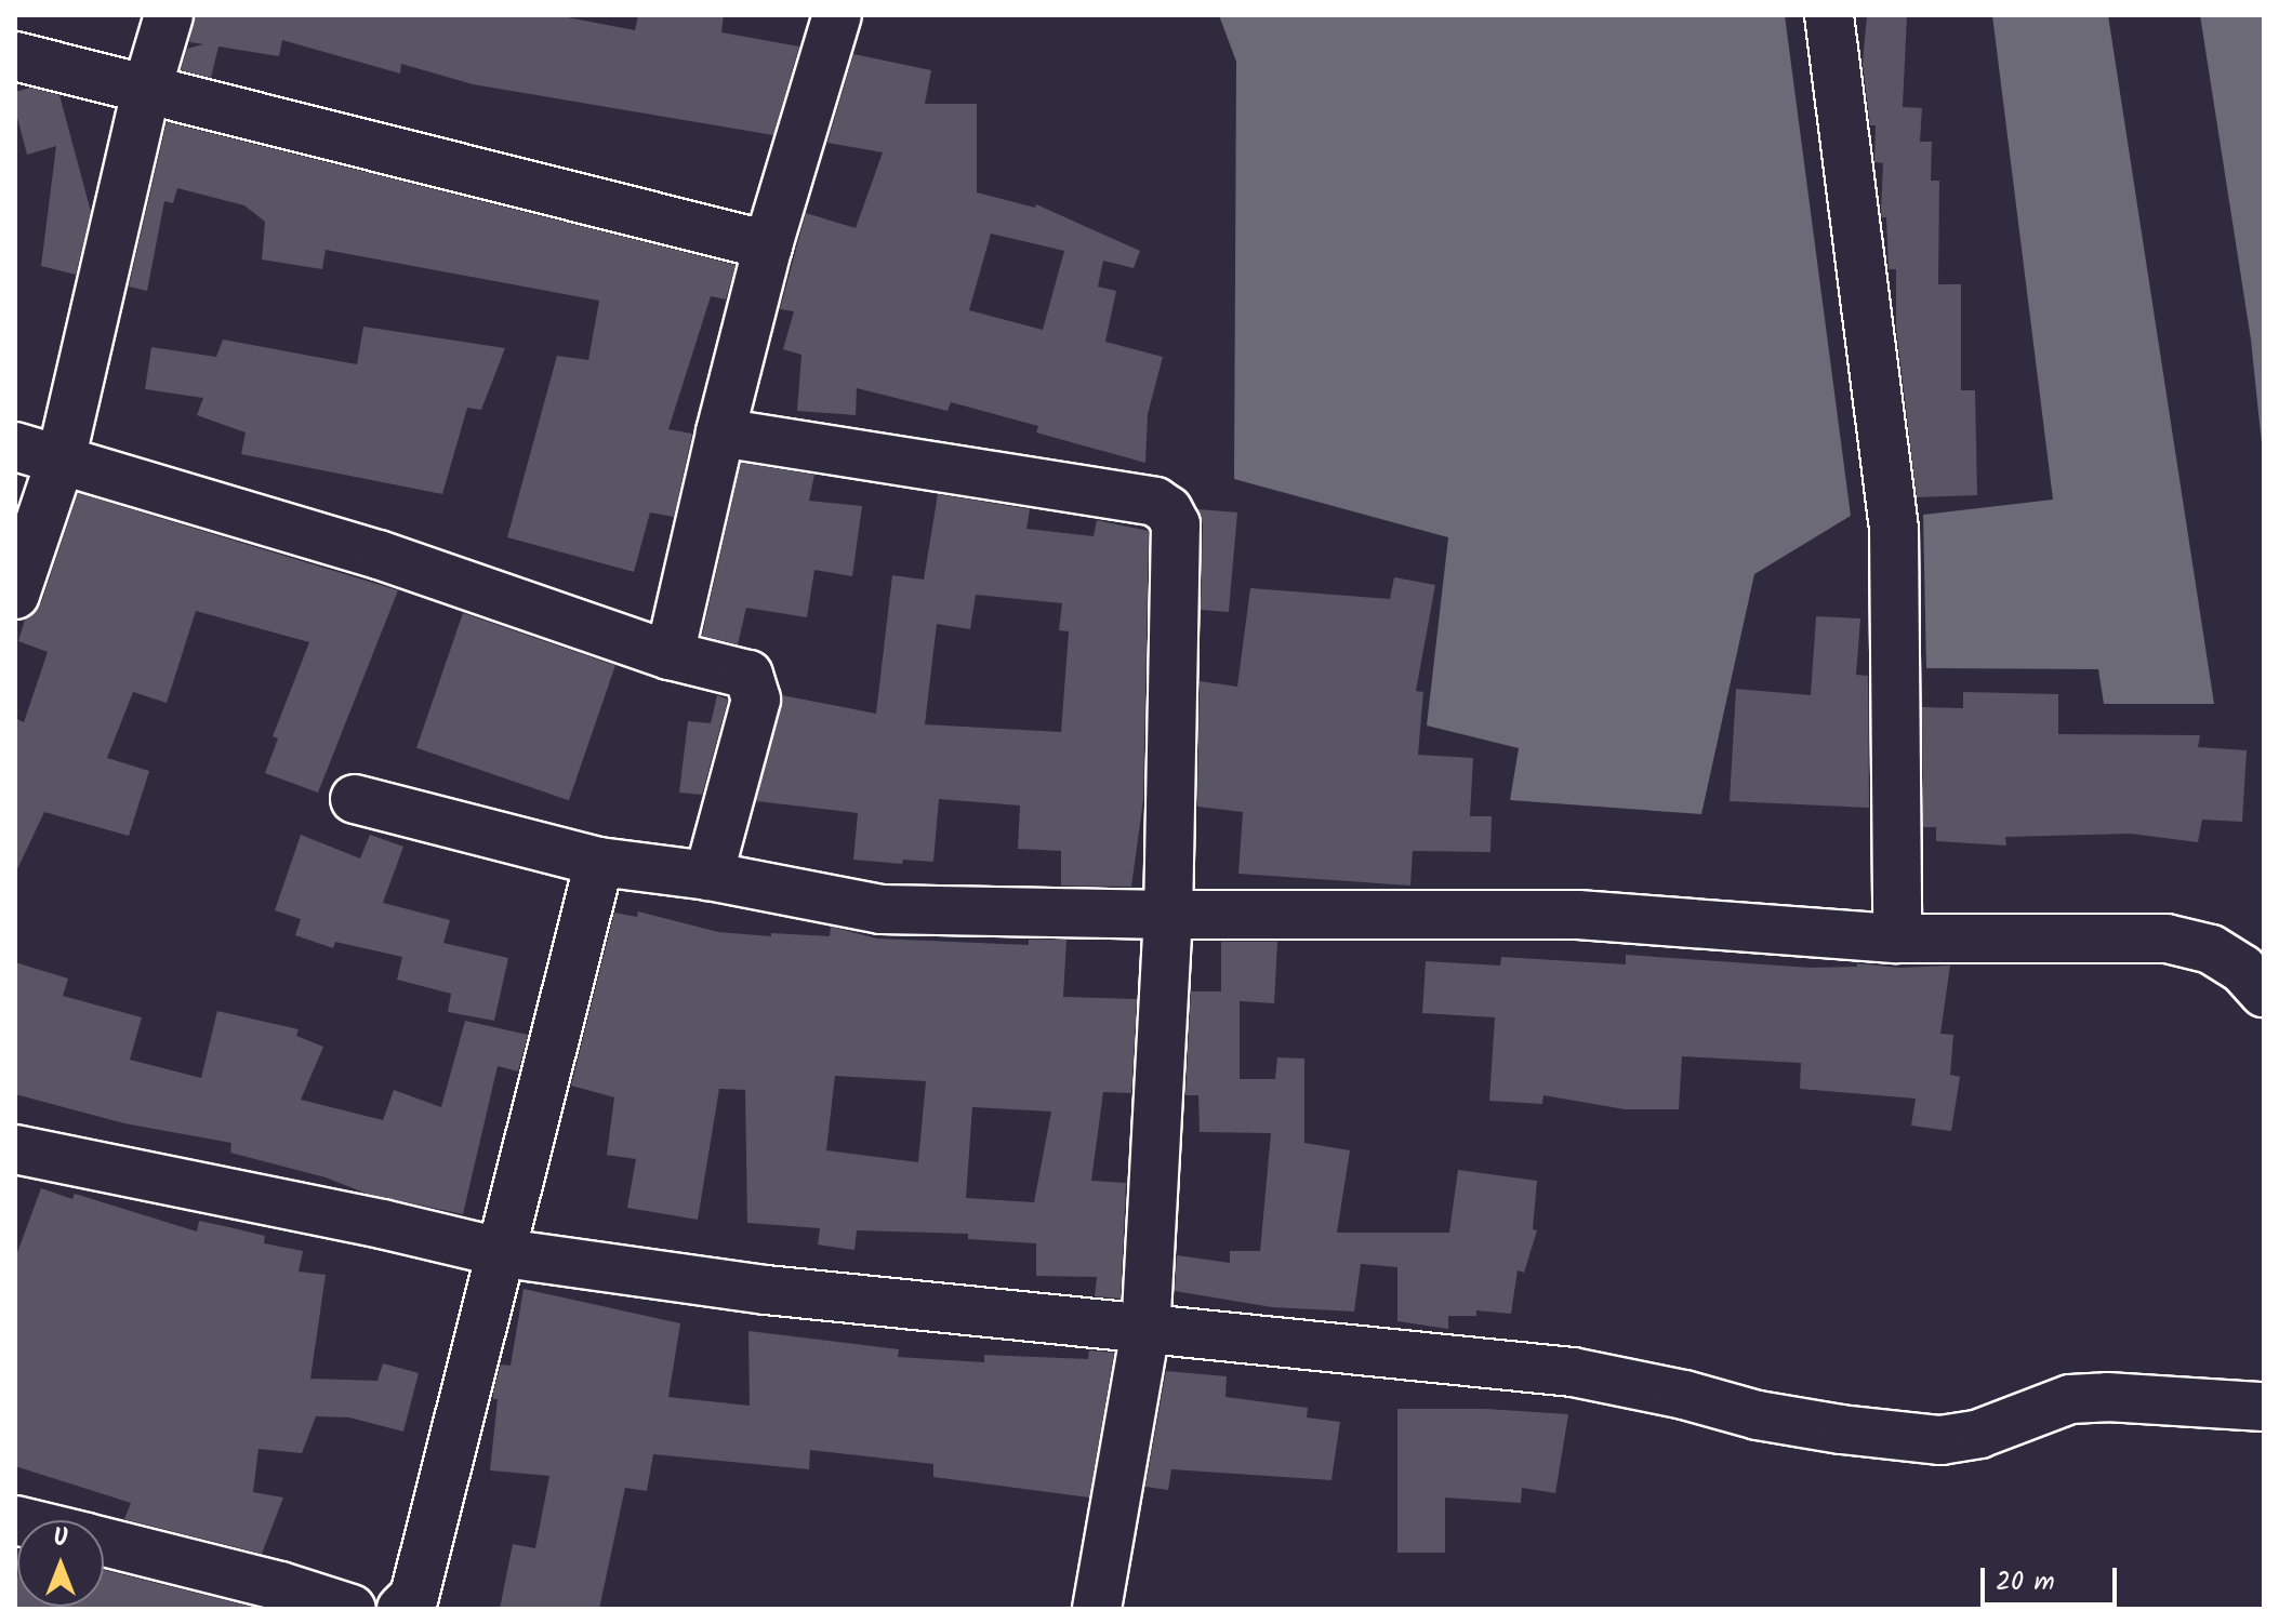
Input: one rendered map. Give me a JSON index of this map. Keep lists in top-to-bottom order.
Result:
{
  "scale_bar": "20 m",
  "north": "top"
}
